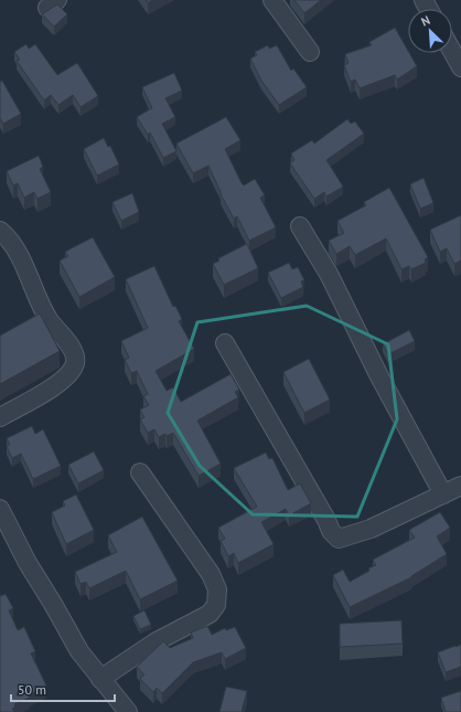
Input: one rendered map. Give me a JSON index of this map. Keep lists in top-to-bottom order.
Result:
{
  "scale_bar": "50 m",
  "north": "top left"
}
